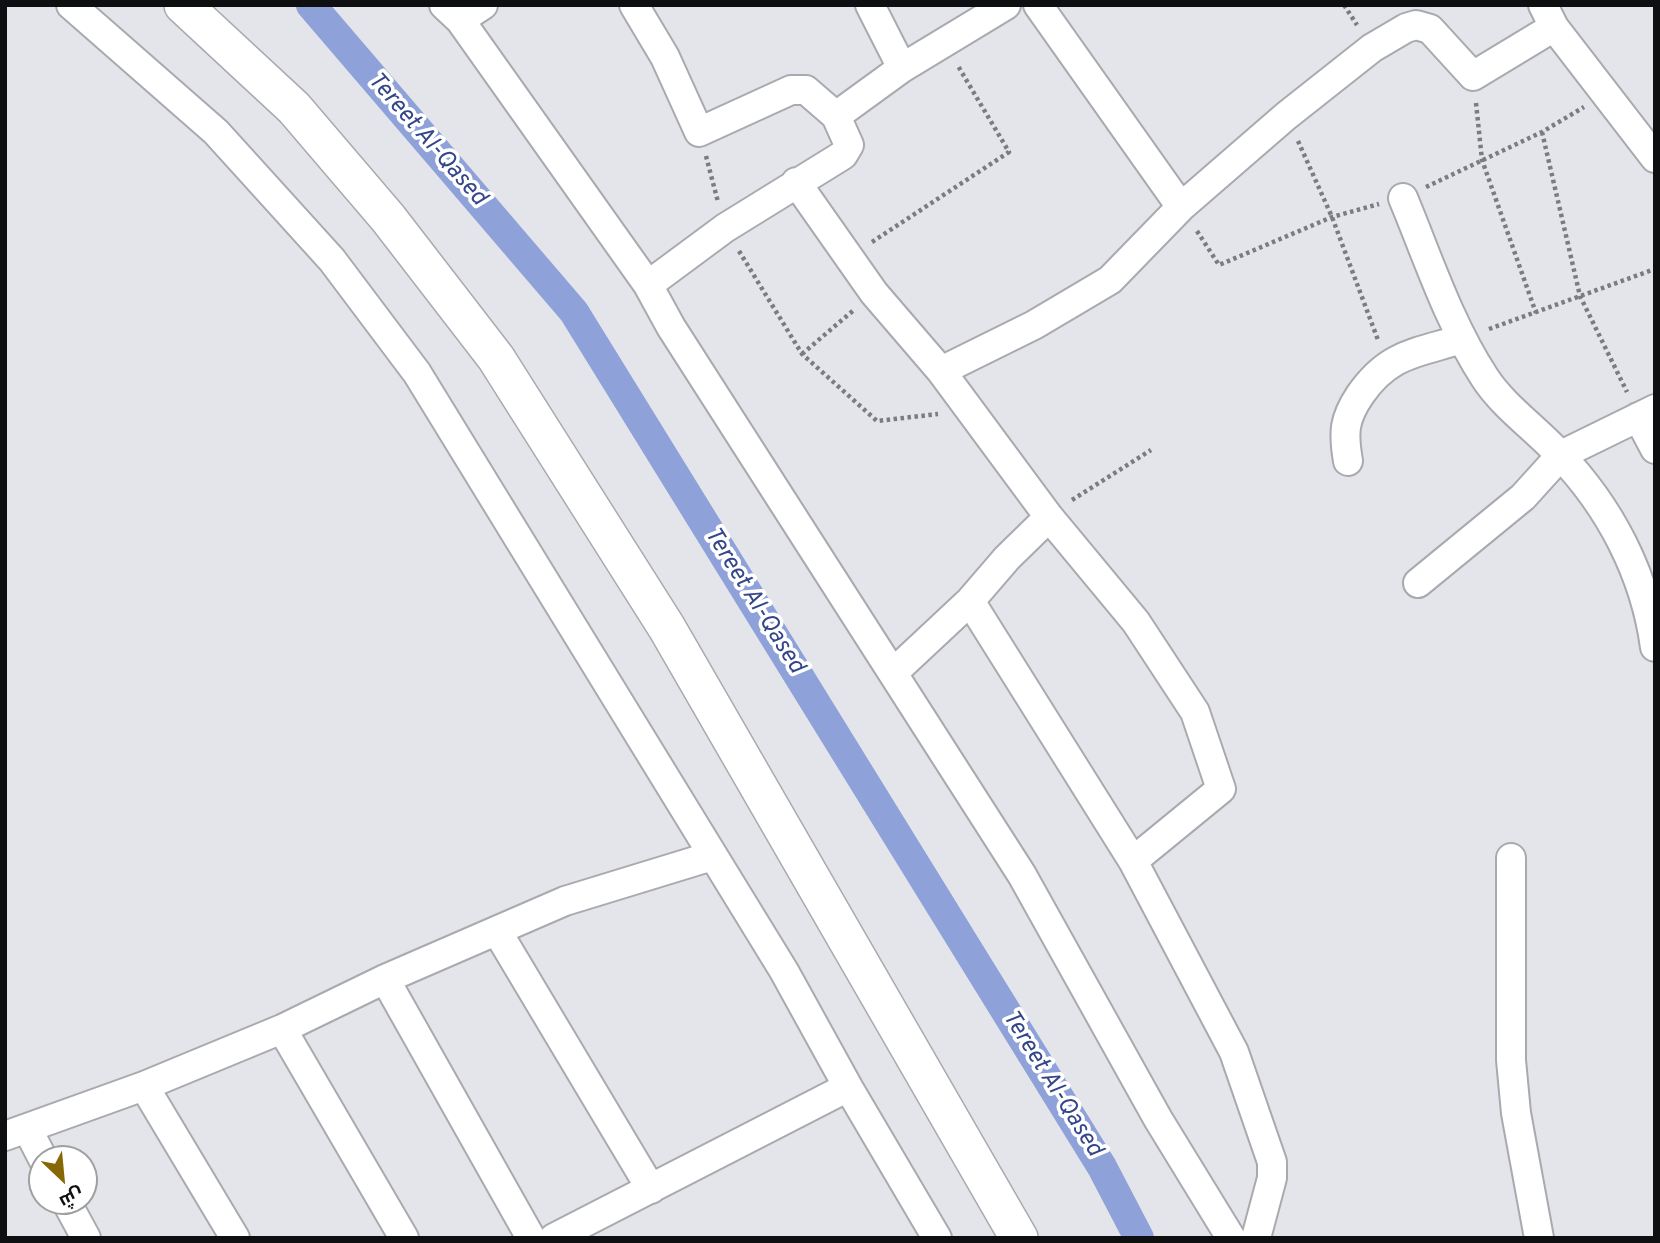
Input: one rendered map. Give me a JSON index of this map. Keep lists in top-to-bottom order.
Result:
{
  "water": ["Tereet Al-Qased"],
  "north": "bottom right"
}
